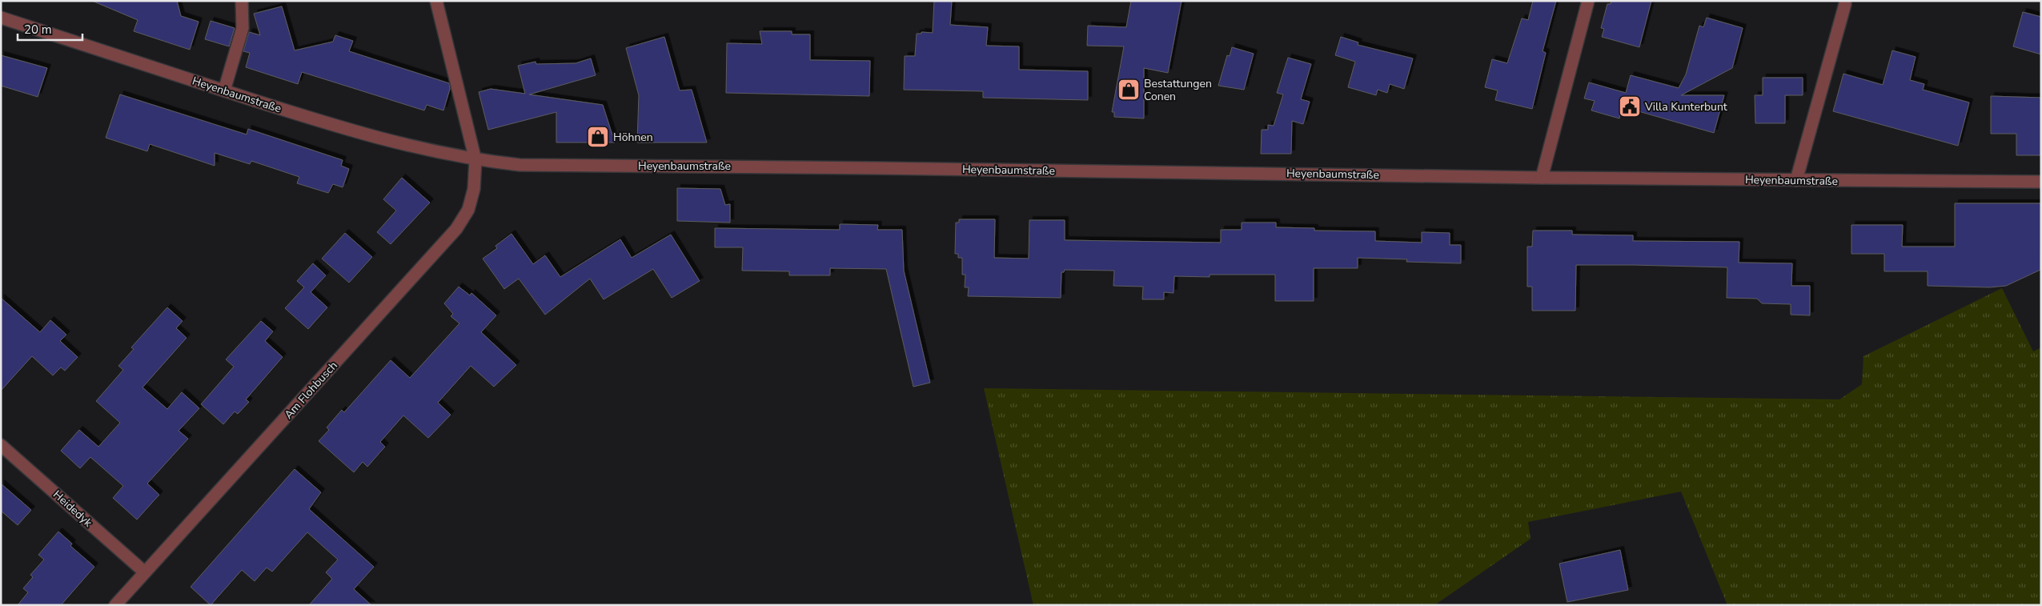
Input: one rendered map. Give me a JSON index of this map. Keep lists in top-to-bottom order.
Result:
{
  "streets": {
    "street": ["Heyenbaumstraße", "Am Flohbusch", "Heidedyk"]
  },
  "crossings": [
    ["Heyenbaumstraße", "Am Flohbusch"],
    ["Am Flohbusch", "Heidedyk"]
  ],
  "places": {
    "shop": ["Bestattungen Conen", "Höhnen"],
    "public building": ["Villa Kunterbunt"]
  },
  "scale_bar": "20 m"
}
